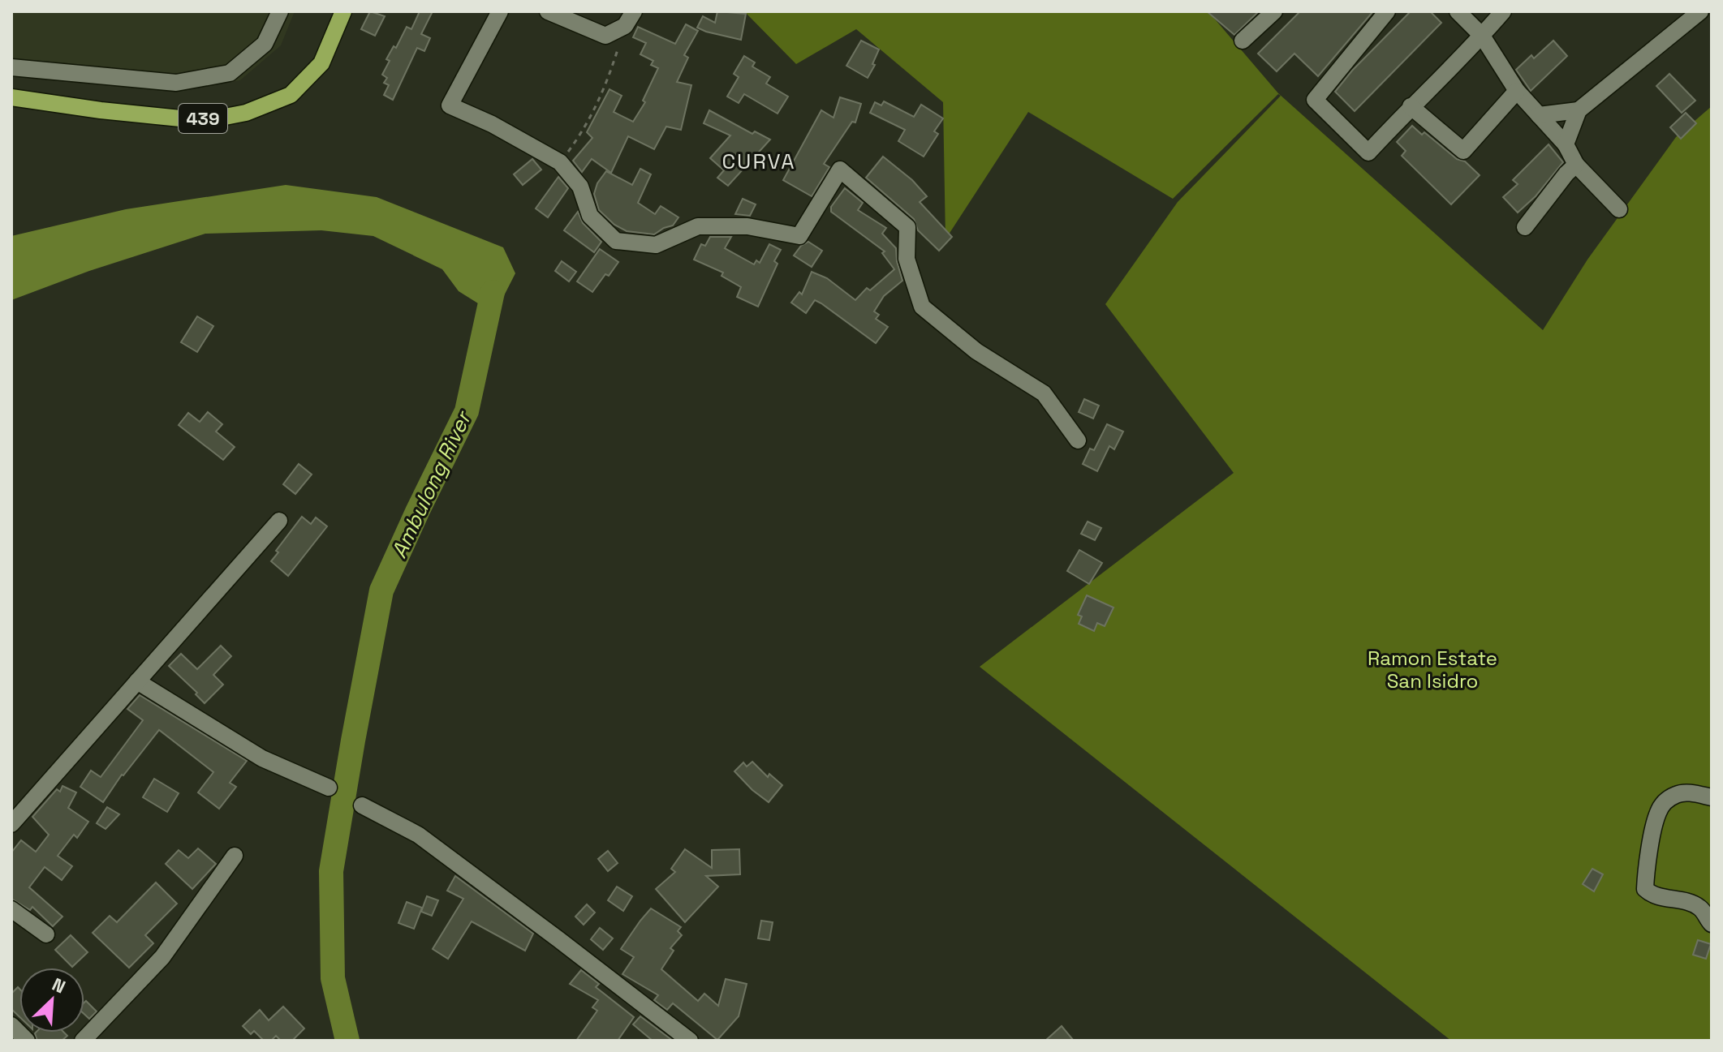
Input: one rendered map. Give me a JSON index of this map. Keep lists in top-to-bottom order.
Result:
{
  "streets": {
    "main road": ["439"]
  },
  "districts": ["CURVA"],
  "water": ["Ambulong River"],
  "parks": ["Ramon Estate San Isidro"],
  "north": "top right"
}
